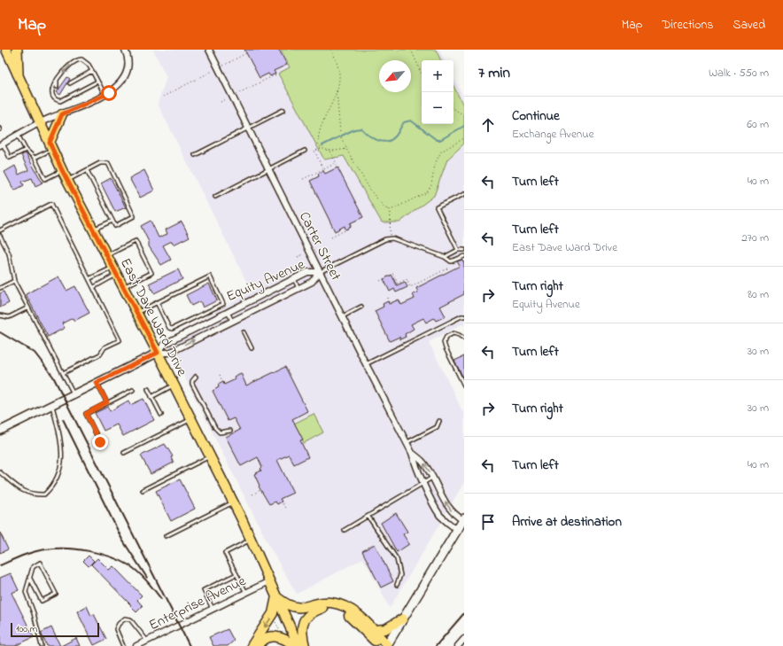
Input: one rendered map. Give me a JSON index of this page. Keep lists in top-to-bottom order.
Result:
{
  "streets": {
    "main road": ["East Dave Ward Drive"],
    "street": ["Carter Street", "Equity Avenue", "Enterprise Avenue"]
  },
  "crossings": [
    ["Carter Street", "Equity Avenue"],
    ["Equity Avenue", "East Dave Ward Drive"],
    ["East Dave Ward Drive", "Enterprise Avenue"]
  ],
  "scale_bar": "100 m",
  "north": "bottom left",
  "page": {
    "header": "Map",
    "nav": ["Map", "Directions", "Saved"],
    "heading": ["7 min", "Walk · 550 m"],
    "map_buttons": ["+", "−"],
    "list": [
      ["Continue", "Exchange Avenue", "60 m"],
      ["Turn left", "40 m"],
      ["Turn left", "East Dave Ward Drive", "270 m"],
      ["Turn right", "Equity Avenue", "80 m"],
      ["Turn left", "30 m"],
      ["Turn right", "30 m"],
      ["Turn left", "40 m"],
      "Arrive at destination"
    ],
    "scale": "100 m"
  }
}
